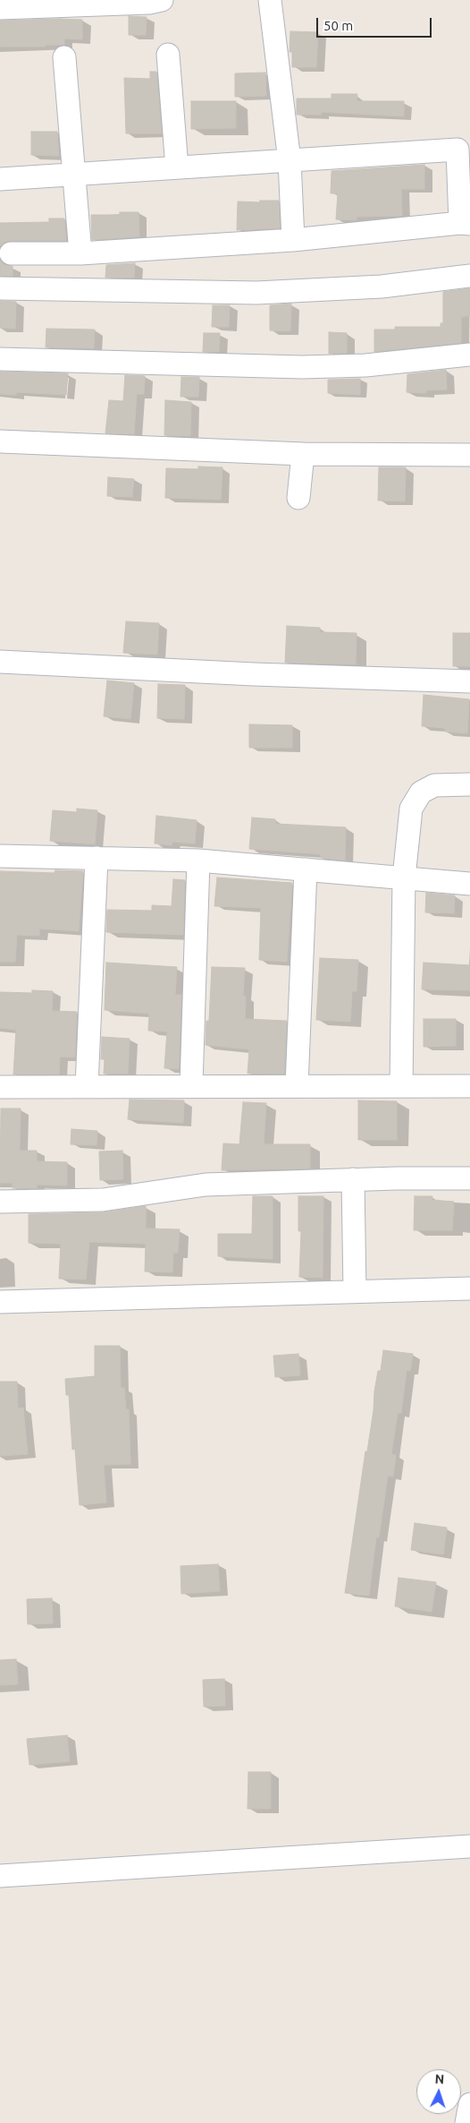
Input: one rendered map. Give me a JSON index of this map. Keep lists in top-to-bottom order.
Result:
{
  "scale_bar": "50 m",
  "north": "top"
}
